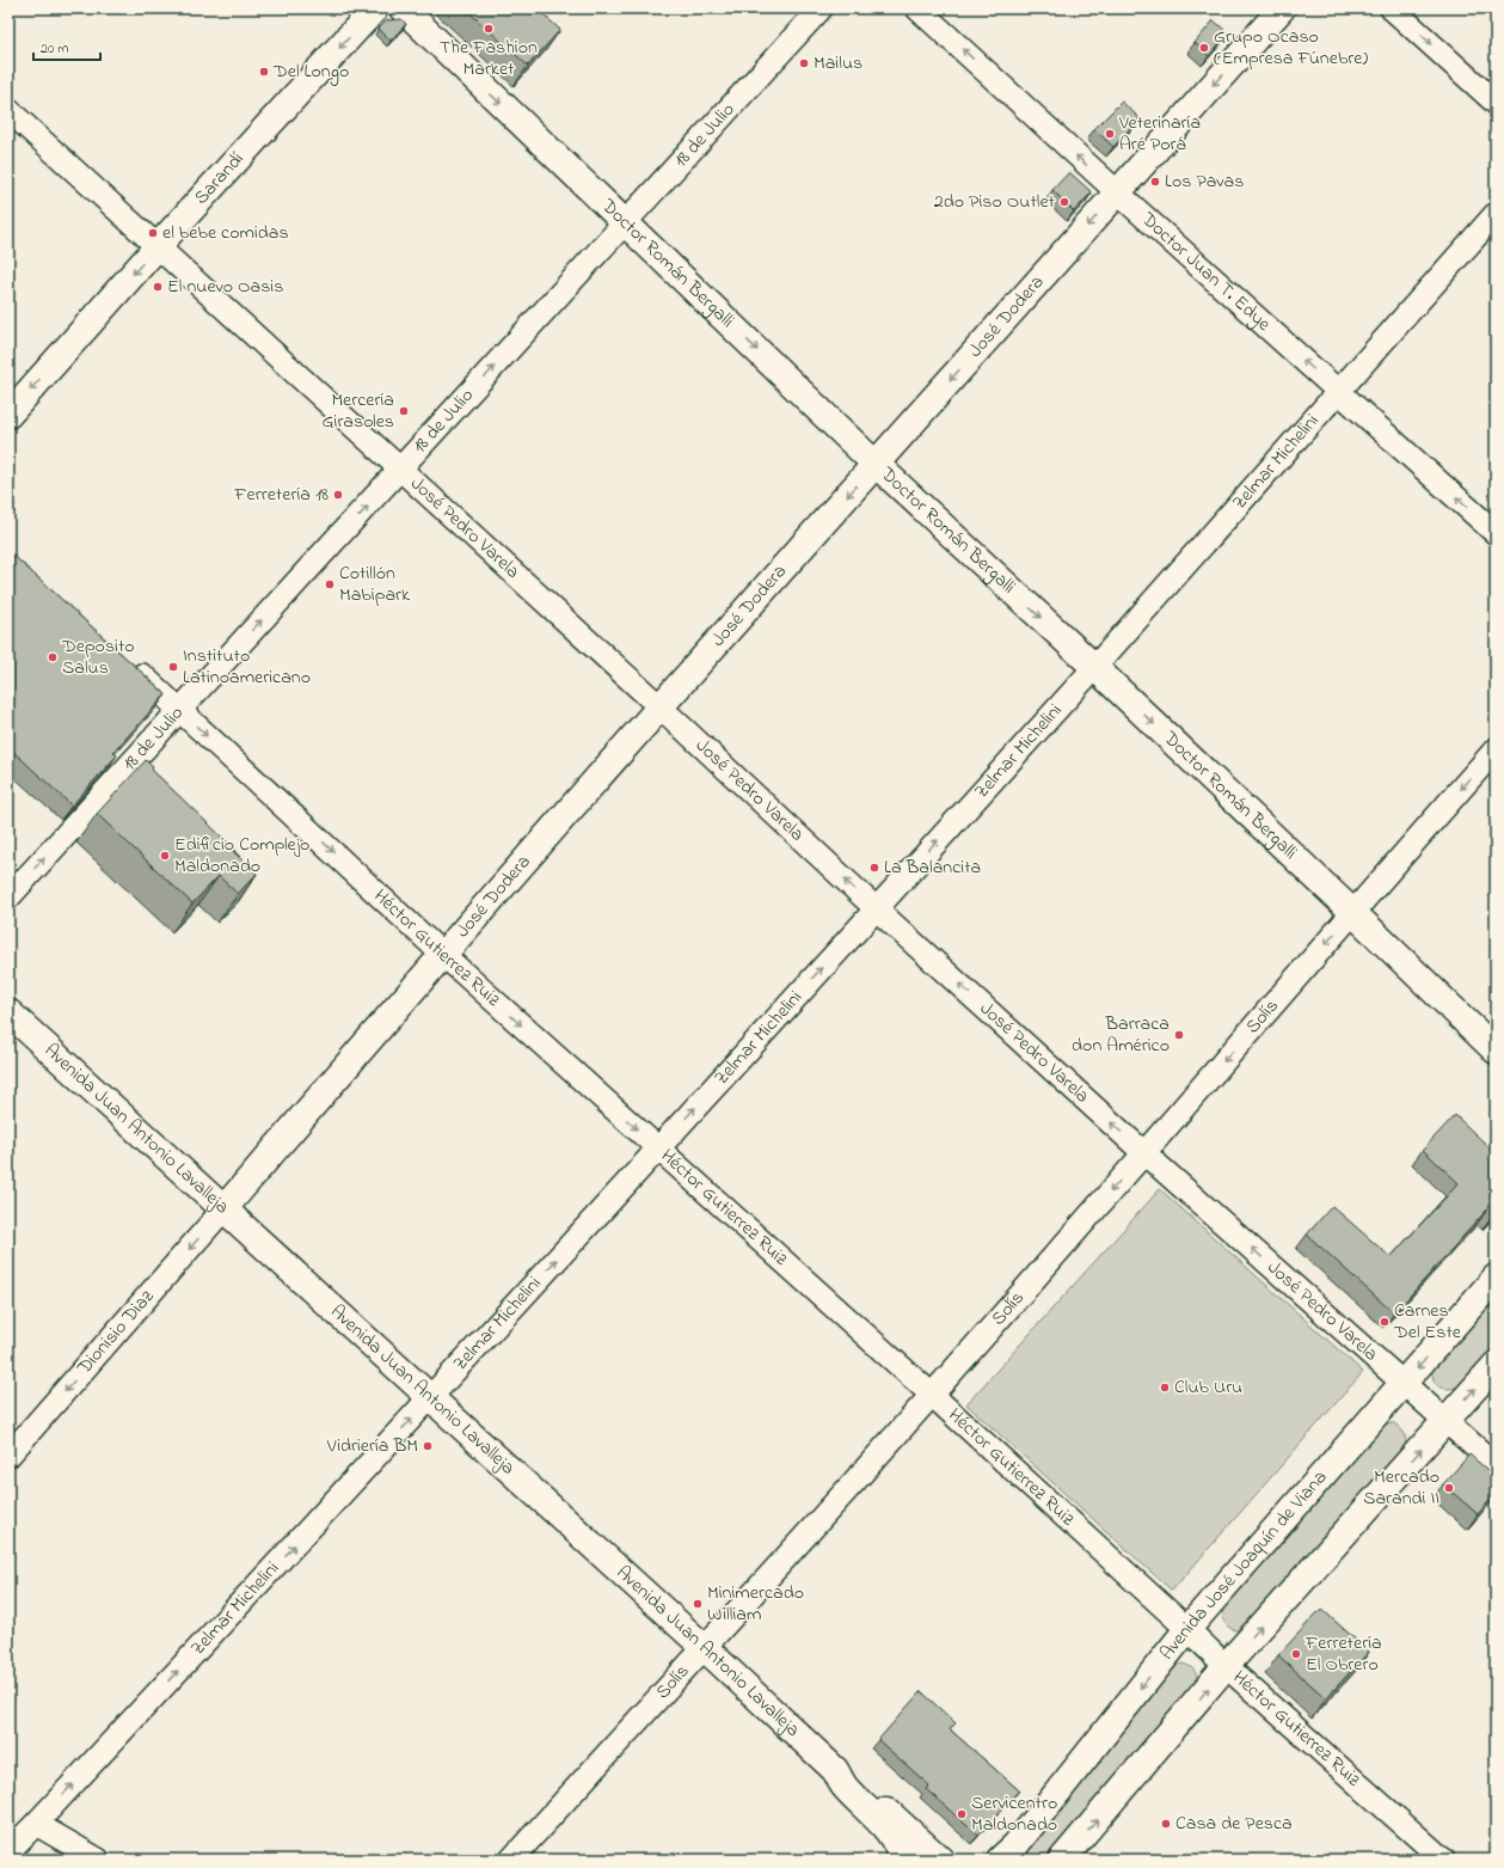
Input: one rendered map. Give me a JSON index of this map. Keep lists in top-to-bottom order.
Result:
{
  "streets": {
    "street": [
      "18 de Julio",
      "Sarandí",
      "Doctor Román Bergalli",
      "Doctor Juan T. Edye",
      "José Dodera",
      "Zelmar Michelini",
      "José Pedro Varela",
      "Héctor Gutierrez Ruiz",
      "Solís",
      "Avenida Juan Antonio Lavalleja",
      "Dionisio Diaz",
      "Avenida José Joaquín de Viana"
    ]
  },
  "crossings": [
    ["18 de Julio", "Doctor Román Bergalli"],
    ["18 de Julio", "José Pedro Varela"],
    ["18 de Julio", "Héctor Gutierrez Ruiz"],
    ["Sarandí", "José Pedro Varela"],
    ["Doctor Román Bergalli", "José Dodera"],
    ["Doctor Román Bergalli", "Zelmar Michelini"],
    ["Doctor Román Bergalli", "Solís"],
    ["Doctor Juan T. Edye", "José Dodera"],
    ["Doctor Juan T. Edye", "Zelmar Michelini"],
    ["José Dodera", "José Pedro Varela"],
    ["José Dodera", "Héctor Gutierrez Ruiz"],
    ["José Dodera", "Avenida Juan Antonio Lavalleja"],
    ["José Dodera", "Dionisio Diaz"],
    ["Zelmar Michelini", "José Pedro Varela"],
    ["Zelmar Michelini", "Héctor Gutierrez Ruiz"],
    ["Zelmar Michelini", "Avenida Juan Antonio Lavalleja"],
    ["José Pedro Varela", "Solís"],
    ["José Pedro Varela", "Avenida José Joaquín de Viana"],
    ["Héctor Gutierrez Ruiz", "Solís"],
    ["Héctor Gutierrez Ruiz", "Avenida José Joaquín de Viana"],
    ["Solís", "Avenida Juan Antonio Lavalleja"],
    ["Avenida Juan Antonio Lavalleja", "Dionisio Diaz"]
  ],
  "one_way": [
    "18 de Julio",
    "Sarandí",
    "Doctor Román Bergalli",
    "Doctor Juan T. Edye",
    "José Dodera",
    "Zelmar Michelini",
    "José Pedro Varela",
    "Héctor Gutierrez Ruiz",
    "Solís",
    "Dionisio Diaz"
  ],
  "places": [
    "The Fashion Market",
    "Grupo Ocaso (Empresa Fúnebre)",
    "Mailus",
    "Del Longo",
    "Veterinaría Aré Porá",
    "Los Pavas",
    "2do Piso Outlet",
    "el bebe comidas",
    "El nuevo Oasis",
    "Mercería Girasoles",
    "Ferretería 18",
    "Cotillón Mabipark",
    "Deposito Salus",
    "Instituto Latinoamericano",
    "Edificio Complejo Maldonado",
    "La Balancita",
    "Barraca don Américo",
    "Carnes Del Este",
    "Club Uru",
    "Vidriería BM",
    "Mercado Sarandi II",
    "Minimercado William",
    "Ferretería El Obrero",
    "Servicentro Maldonado",
    "Casa de Pesca"
  ],
  "scale_bar": "20 m"
}
